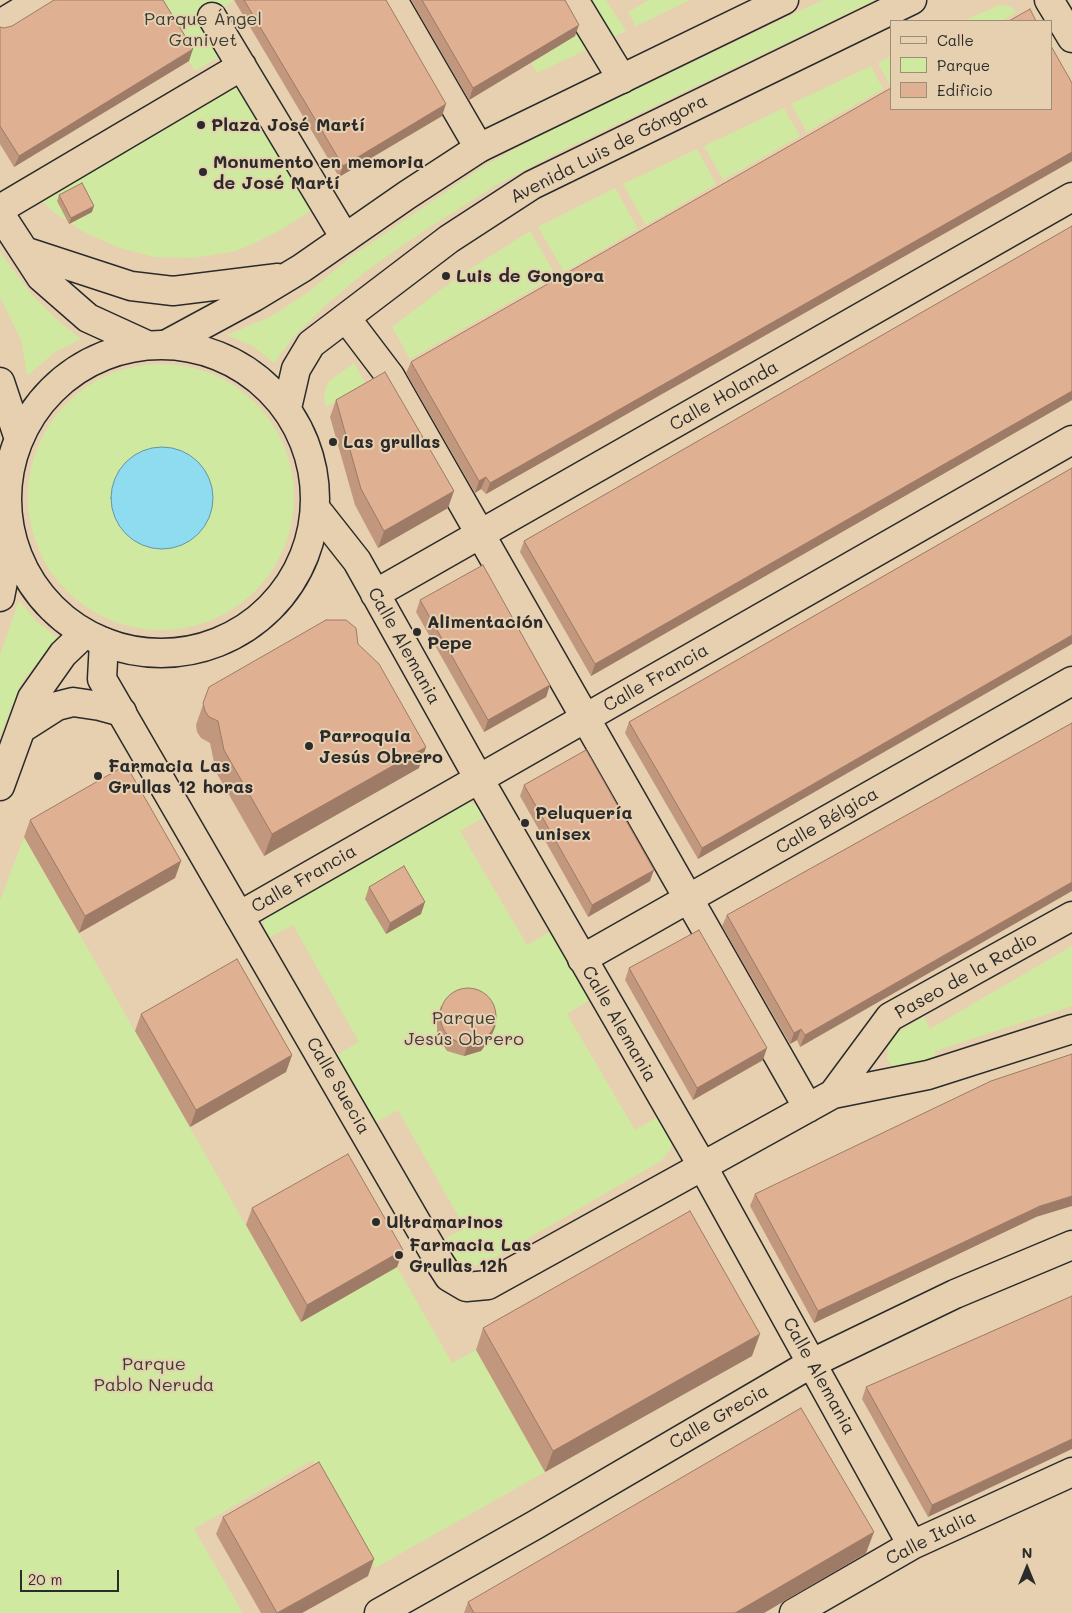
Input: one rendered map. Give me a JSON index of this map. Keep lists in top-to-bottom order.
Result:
{
  "streets": {
    "street": [
      "Avenida Luis de Góngora",
      "Calle Holanda",
      "Calle Alemania",
      "Calle Francia",
      "Calle Bélgica",
      "Paseo de la Radio",
      "Calle Suecia",
      "Calle Grecia",
      "Calle Italia"
    ]
  },
  "crossings": [
    ["Calle Holanda", "Calle Alemania"],
    ["Calle Alemania", "Calle Francia"],
    ["Calle Alemania", "Calle Bélgica"],
    ["Calle Alemania", "Paseo de la Radio"],
    ["Calle Alemania", "Calle Suecia"],
    ["Calle Alemania", "Calle Grecia"],
    ["Calle Alemania", "Calle Italia"],
    ["Calle Francia", "Calle Suecia"],
    ["Paseo de la Radio", "Calle Suecia"]
  ],
  "parks": ["Parque Ángel Ganivet", "Parque Jesús Obrero", "Parque Pablo Neruda"],
  "places": [
    "Plaza José Martí",
    "Monumento en memoria de José Martí",
    "Luis de Gongora",
    "Las grullas",
    "Alimentación Pepe",
    "Parroquia Jesús Obrero",
    "Farmacia Las Grullas 12 horas",
    "Peluquería unisex",
    "Ultramarinos",
    "Farmacia Las Grullas 12h"
  ],
  "legend": ["Calle", "Parque", "Edificio"],
  "scale_bar": "20 m",
  "north": "top"
}
